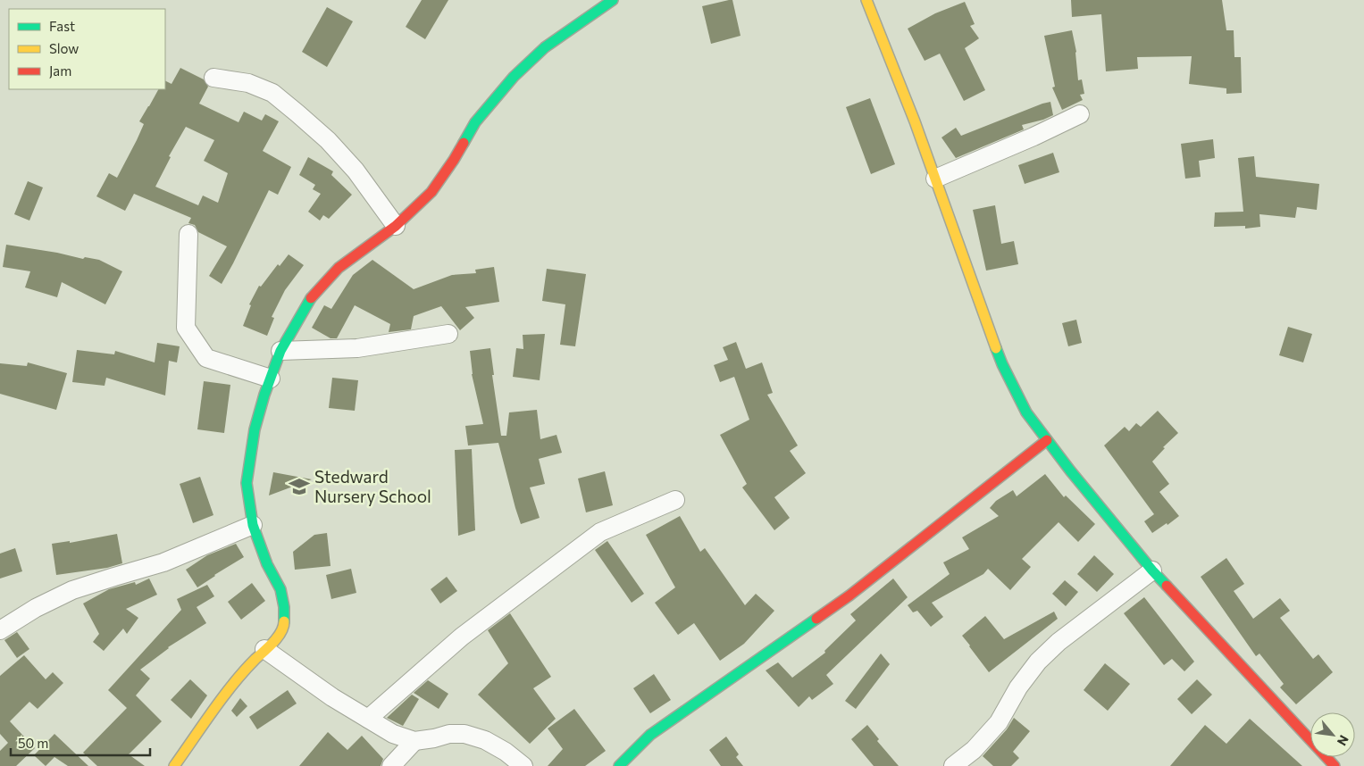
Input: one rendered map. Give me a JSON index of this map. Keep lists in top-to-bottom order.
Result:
{
  "places": {
    "school or university": ["Stedward Nursery School"]
  },
  "legend": ["Fast", "Slow", "Jam"],
  "scale_bar": "50 m",
  "north": "bottom right"
}
